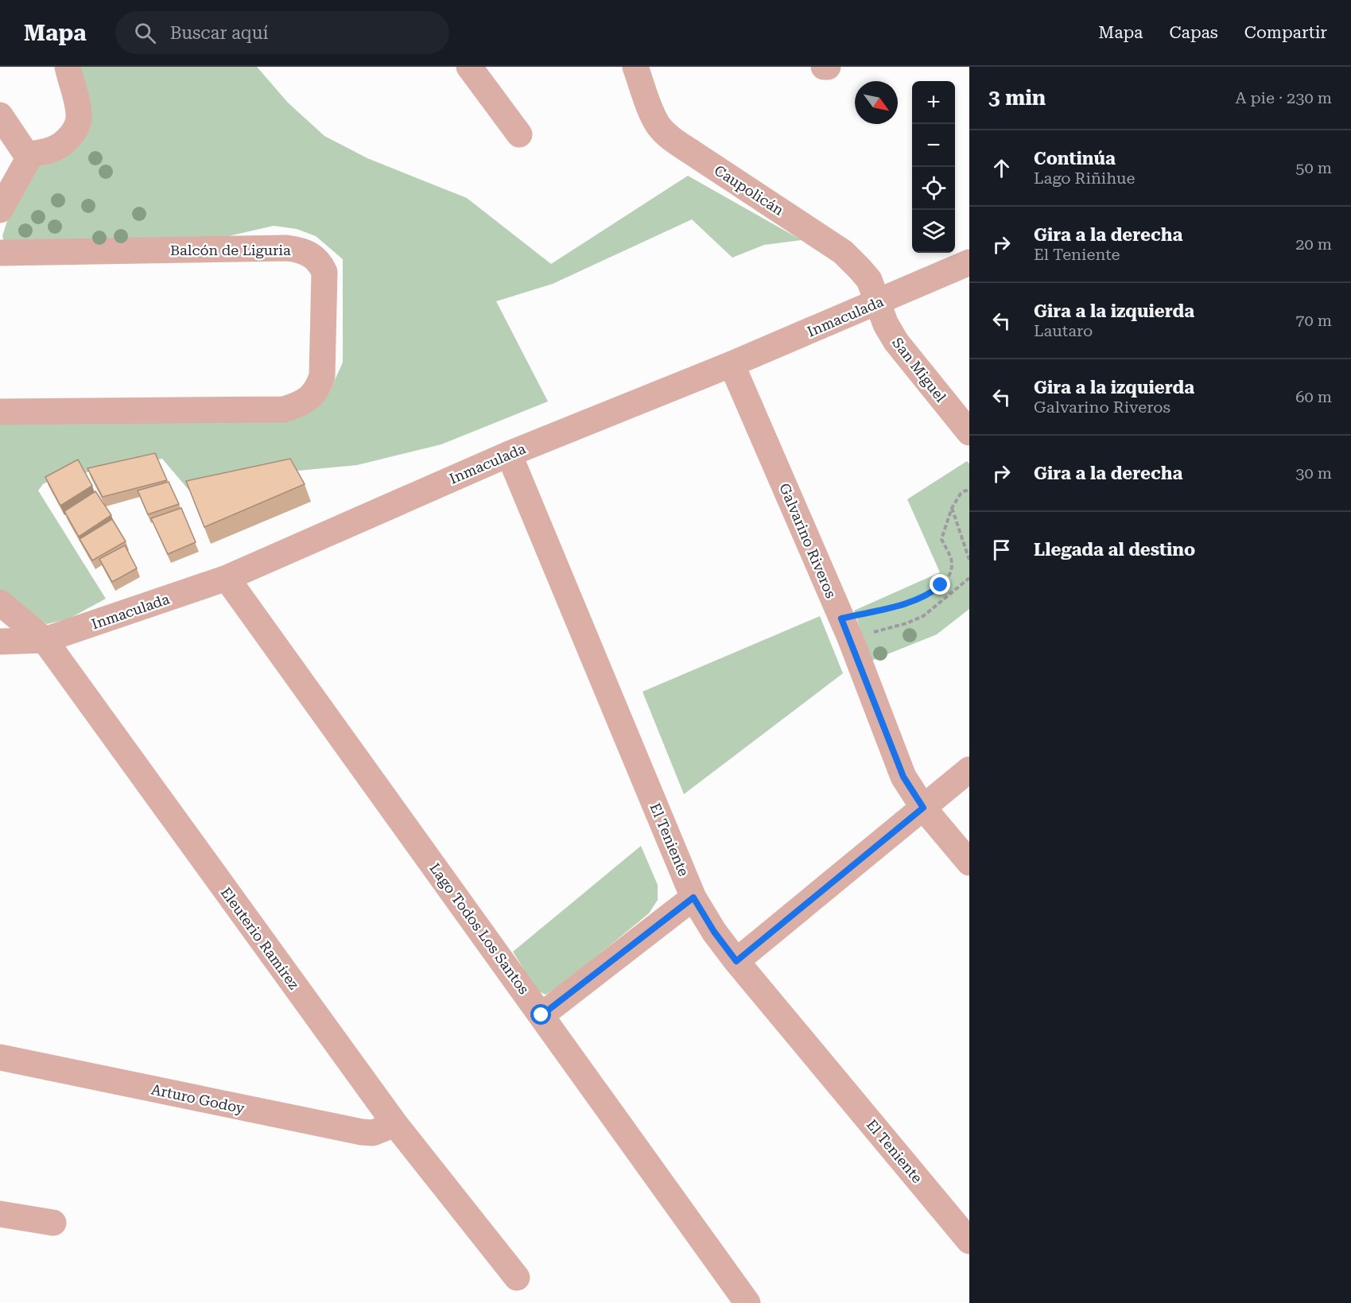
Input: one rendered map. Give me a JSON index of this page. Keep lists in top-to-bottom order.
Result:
{
  "streets": {
    "street": [
      "Caupolicán",
      "Balcón de Liguria",
      "Inmaculada",
      "San Miguel",
      "Galvarino Riveros",
      "El Teniente",
      "Lago Todos Los Santos",
      "Eleuterio Ramírez",
      "Arturo Godoy"
    ]
  },
  "crossings": [
    ["Caupolicán", "Inmaculada"],
    ["Caupolicán", "San Miguel"],
    ["Inmaculada", "San Miguel"],
    ["Inmaculada", "Galvarino Riveros"],
    ["Inmaculada", "El Teniente"],
    ["Inmaculada", "Lago Todos Los Santos"],
    ["Inmaculada", "Eleuterio Ramírez"],
    ["Eleuterio Ramírez", "Arturo Godoy"]
  ],
  "north": "bottom right",
  "page": {
    "header": "Mapa",
    "search": "Buscar aquí",
    "nav": ["Mapa", "Capas", "Compartir"],
    "heading": ["3 min", "A pie · 230 m"],
    "map_buttons": ["+", "−"],
    "list": [
      ["Continúa", "Lago Riñihue", "50 m"],
      ["Gira a la derecha", "El Teniente", "20 m"],
      ["Gira a la izquierda", "Lautaro", "70 m"],
      ["Gira a la izquierda", "Galvarino Riveros", "60 m"],
      ["Gira a la derecha", "30 m"],
      "Llegada al destino"
    ]
  }
}
